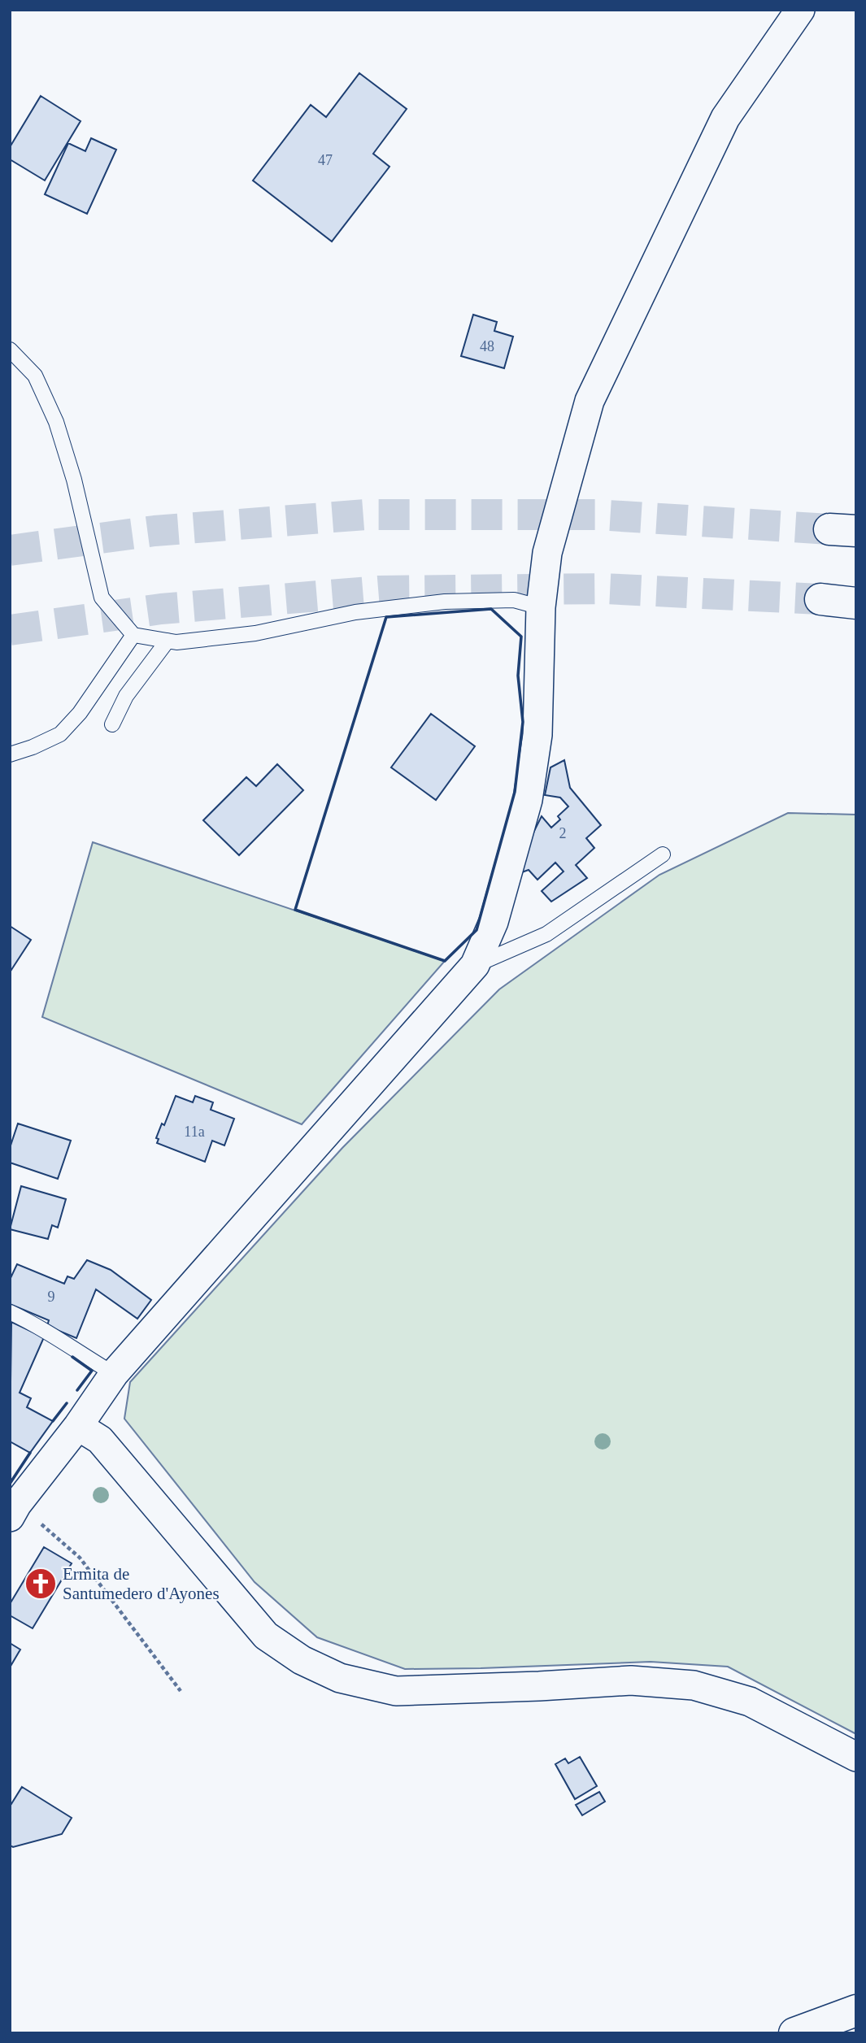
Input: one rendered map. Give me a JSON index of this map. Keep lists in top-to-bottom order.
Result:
{
  "places": {
    "church": ["Ermita de Santumedero d'Ayones"]
  },
  "house_numbers": [
    "47",
    "48",
    "2",
    "11a",
    "9"
  ]
}
